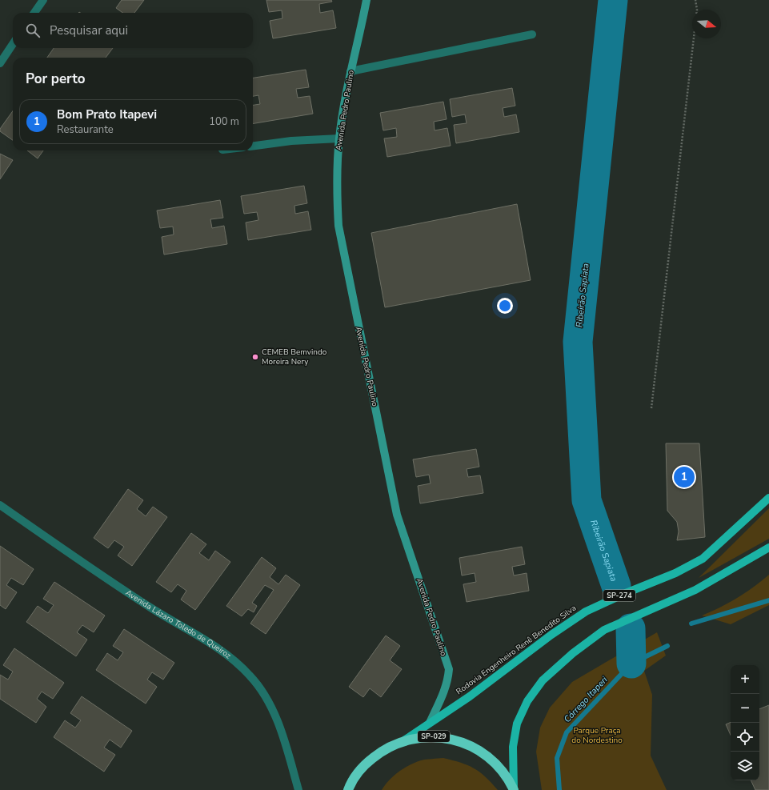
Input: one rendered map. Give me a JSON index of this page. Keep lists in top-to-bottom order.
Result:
{
  "streets": {
    "highway": ["SP-029"],
    "main road": ["Avenida Pedro Paulino", "SP-274", "Rodovia Engenheiro Renê Benedito Silva"],
    "street": ["Avenida Lázaro Toledo de Queiroz"]
  },
  "crossings": [
    ["Avenida Pedro Paulino", "Rodovia Engenheiro Renê Benedito Silva"],
    ["Rodovia Engenheiro Renê Benedito Silva", "SP-029"]
  ],
  "water": ["Ribeirão Sapiata", "Córrego Itaperi"],
  "parks": ["Parque Praça do Nordestino"],
  "places": ["CEMEB Bemvindo Moreira Nery"],
  "north": "right",
  "page": {
    "search": "Pesquisar aqui",
    "heading": "Por perto",
    "list": [
      {
        "mark": "1",
        "name": "Bom Prato Itapevi",
        "note": "Restaurante",
        "value": "100 m"
      }
    ],
    "pins": "1",
    "map_buttons": ["+", "−"]
  }
}
